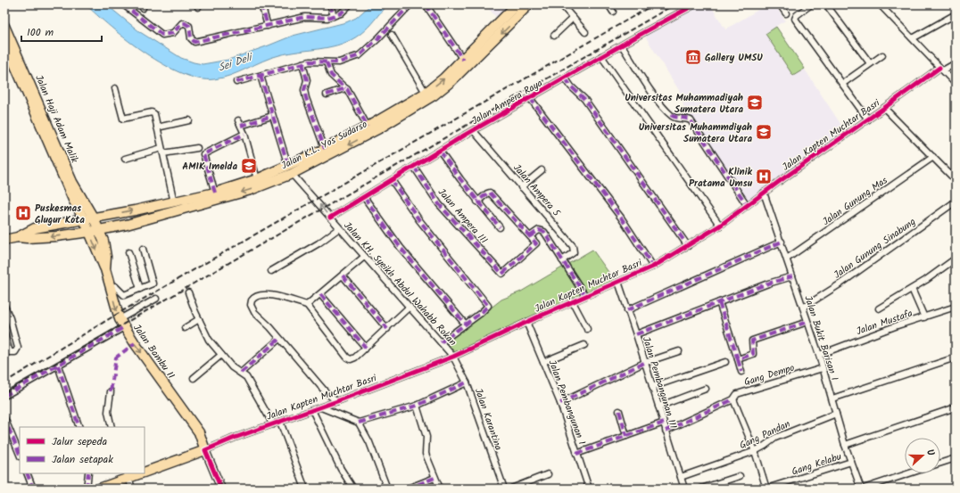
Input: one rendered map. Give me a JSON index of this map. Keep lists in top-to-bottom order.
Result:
{
  "streets": {
    "main road": ["Jalan Haji Adam Malik", "Jalan K.L. Yos Sudarso", "Jalan Bambu II"],
    "street": [
      "Jalan Ampera Raya",
      "Jalan Kapten Muchtar Basri",
      "Jalan Ampera 5",
      "Jalan Gunung Mas",
      "Jalan Ampera III",
      "Jalan Gunung Sinabung",
      "Jalan KH. Syeikh Abdul Wahabb Rokan",
      "Jalan Mustafa",
      "Jalan Bukit Barisan I",
      "Gang Dempo",
      "Jalan Pembangunan III",
      "Jalan Pembangunan I",
      "Jalan Karantina",
      "Gang Pandan",
      "Gang Kelabu"
    ]
  },
  "crossings": [
    ["Jalan Ampera Raya", "Jalan Ampera 5"],
    ["Jalan Ampera Raya", "Jalan Ampera III"],
    ["Jalan Ampera Raya", "Jalan KH. Syeikh Abdul Wahabb Rokan"],
    ["Jalan Haji Adam Malik", "Jalan K.L. Yos Sudarso"],
    ["Jalan Haji Adam Malik", "Jalan Bambu II"],
    ["Jalan Kapten Muchtar Basri", "Jalan KH. Syeikh Abdul Wahabb Rokan"],
    ["Jalan Kapten Muchtar Basri", "Jalan Bukit Barisan I"],
    ["Jalan Kapten Muchtar Basri", "Jalan Bambu II"],
    ["Jalan Kapten Muchtar Basri", "Jalan Pembangunan III"],
    ["Jalan Kapten Muchtar Basri", "Jalan Pembangunan I"],
    ["Jalan Kapten Muchtar Basri", "Jalan Karantina"],
    ["Jalan K.L. Yos Sudarso", "Jalan KH. Syeikh Abdul Wahabb Rokan"],
    ["Jalan K.L. Yos Sudarso", "Jalan Bambu II"],
    ["Jalan Gunung Mas", "Jalan Bukit Barisan I"],
    ["Jalan Gunung Sinabung", "Jalan Bukit Barisan I"],
    ["Jalan KH. Syeikh Abdul Wahabb Rokan", "Jalan Karantina"],
    ["Jalan Mustafa", "Jalan Bukit Barisan I"],
    ["Jalan Bukit Barisan I", "Gang Dempo"],
    ["Jalan Bukit Barisan I", "Gang Pandan"],
    ["Jalan Bukit Barisan I", "Gang Kelabu"],
    ["Gang Dempo", "Jalan Pembangunan III"],
    ["Jalan Pembangunan III", "Gang Pandan"]
  ],
  "one_way": ["Jalan Bambu II"],
  "water": ["Sei Deli"],
  "places": {
    "museum": ["Gallery UMSU"],
    "school or university": ["Universitas Muhammadiyah Sumatera Utara", "Universitas Muhammdiyah Sumatera Utara", "AMIK Imelda"],
    "hospital": ["Klinik Pratama Umsu", "Puskesmas Glugur Kota"]
  },
  "legend": ["Jalur sepeda", "Jalan setapak"],
  "scale_bar": "100 m",
  "north": "right"
}
